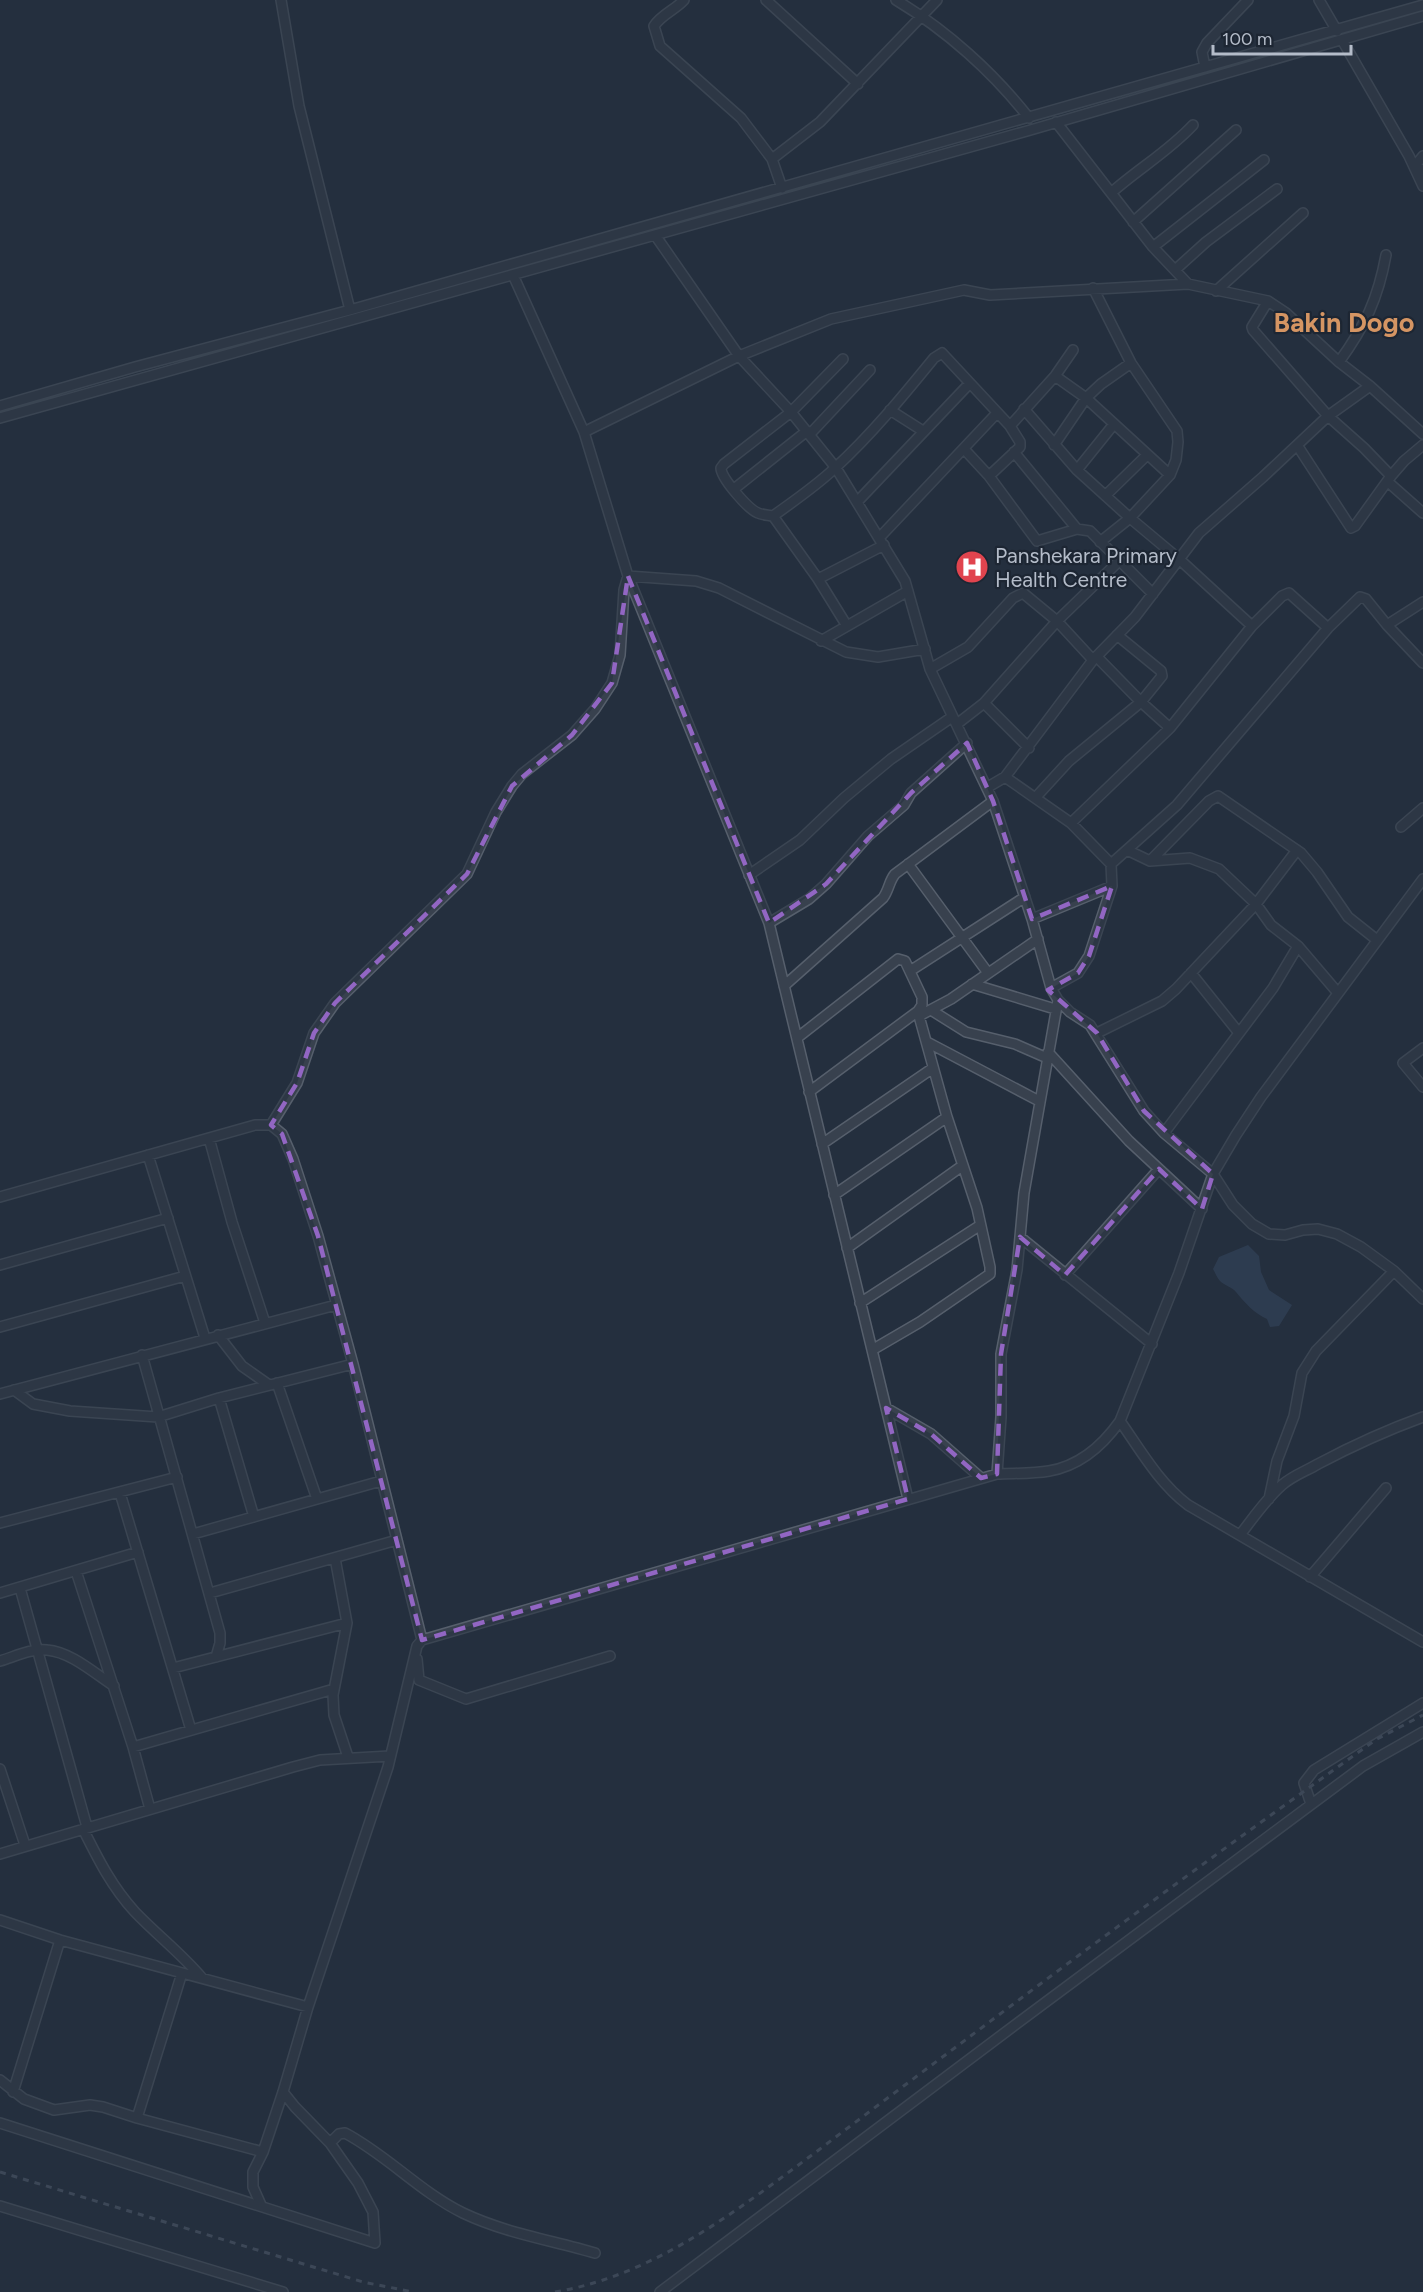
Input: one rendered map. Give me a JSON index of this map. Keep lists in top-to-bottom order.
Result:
{
  "districts": ["Bakin Dogo"],
  "places": {
    "hospital": ["Panshekara Primary Health Centre"]
  },
  "scale_bar": "100 m"
}
